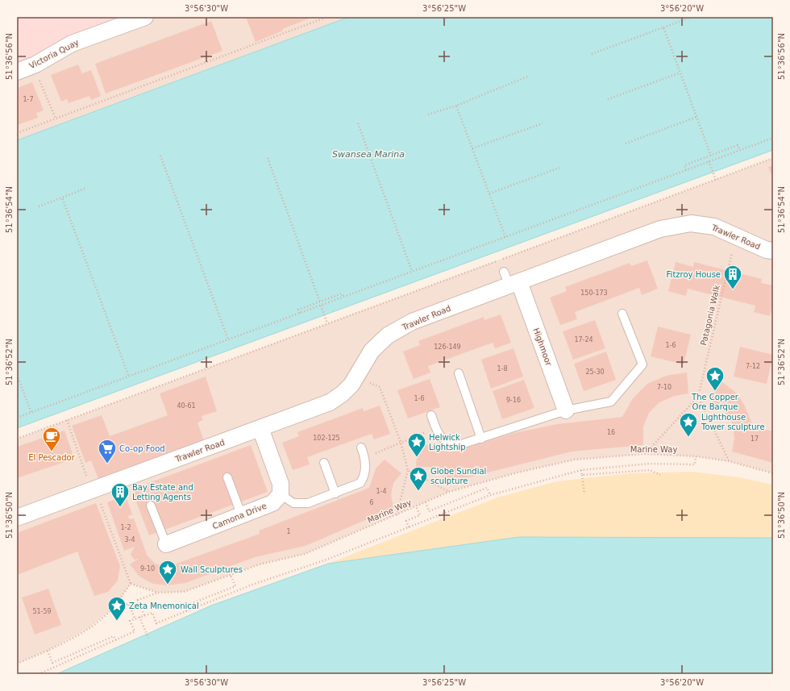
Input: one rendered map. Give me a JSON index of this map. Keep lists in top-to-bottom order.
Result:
{
  "streets": {
    "street": [
      "Victoria Quay",
      "Trawler Road",
      "Highmoor",
      "Camona Drive"
    ],
    "path": ["Patagonia Walk", "Marine Way"]
  },
  "crossings": [
    ["Trawler Road", "Patagonia Walk"],
    ["Trawler Road", "Highmoor"]
  ],
  "water": ["Swansea Marina"],
  "places": {
    "building": ["Fitzroy House", "Bay Estate and Letting Agents"],
    "place": [
      "The Copper Ore Barque",
      "Lighthouse Tower sculpture",
      "Helwick Lightship",
      "Globe Sundial sculpture",
      "Wall Sculptures",
      "Zeta Mnemonical"
    ],
    "cafe": ["El Pescador"],
    "supermarket": ["Co-op Food"]
  },
  "house_numbers": [
    "1-7",
    "150-173",
    "17-24",
    "1-6",
    "126-149",
    "7-12",
    "1-8",
    "25-30",
    "7-10",
    "1-6",
    "9-16",
    "40-61",
    "16",
    "102-125",
    "17",
    "1-4",
    "6",
    "1-2",
    "1",
    "3-4",
    "9-10",
    "51-59"
  ],
  "coordinates": [
    "3°56'30\"W",
    "3°56'25\"W",
    "3°56'20\"W",
    "51°36'56\"N",
    "51°36'54\"N",
    "51°36'52\"N",
    "51°36'50\"N"
  ]
}
